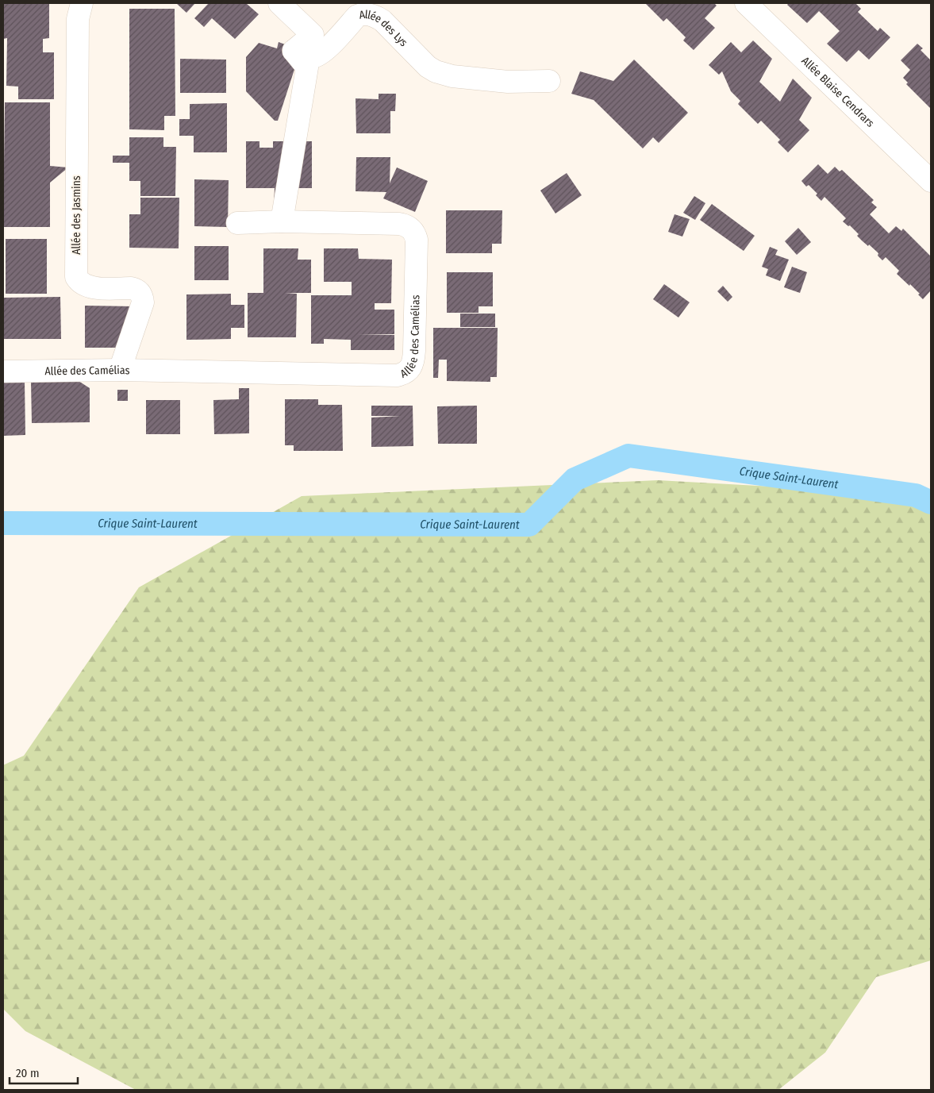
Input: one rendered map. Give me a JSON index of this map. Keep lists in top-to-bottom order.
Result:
{
  "streets": {
    "street": [
      "Allée des Lys",
      "Allée Blaise Cendrars",
      "Allée des Jasmins",
      "Allée des Camélias"
    ]
  },
  "crossings": [
    ["Allée des Jasmins", "Allée des Camélias"]
  ],
  "water": ["Crique Saint-Laurent"],
  "scale_bar": "20 m"
}
